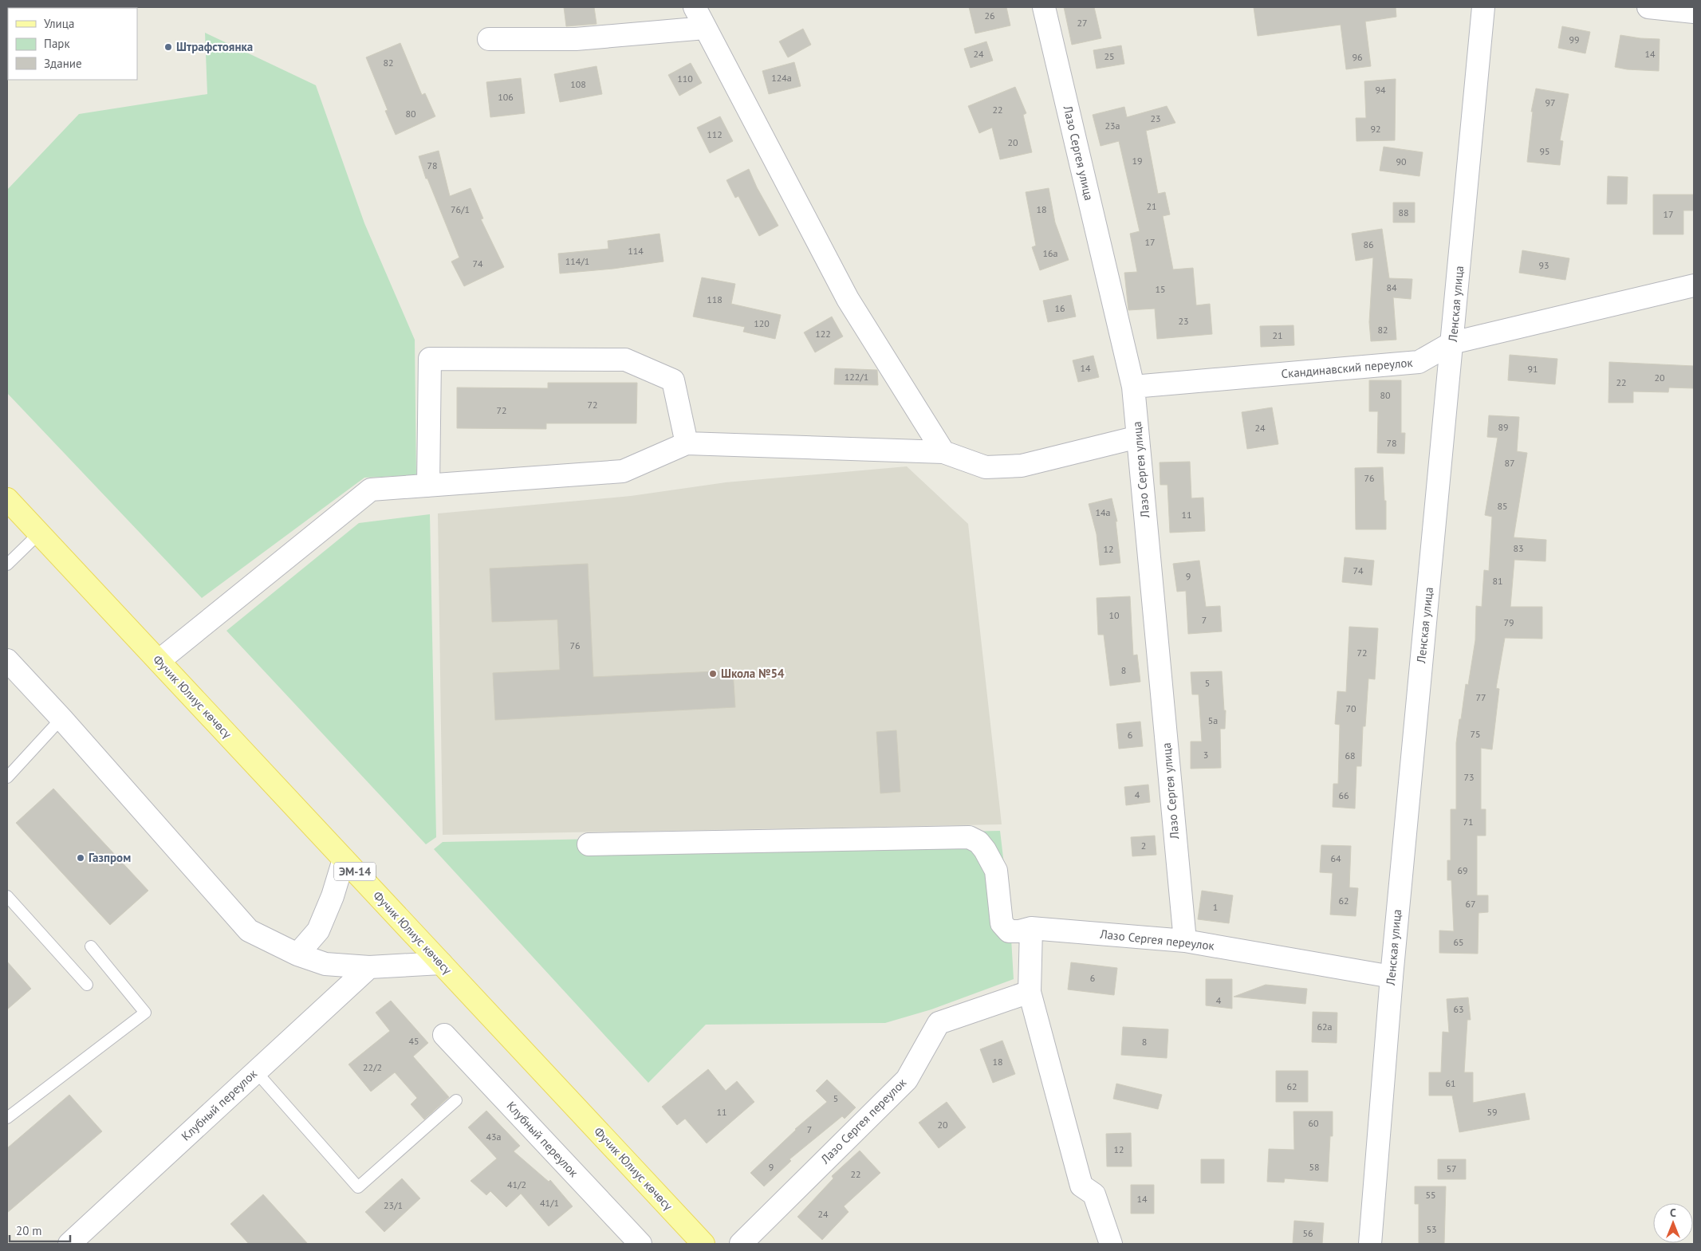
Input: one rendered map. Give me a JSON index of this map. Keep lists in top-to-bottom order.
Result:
{
  "streets": {
    "main road": ["Фучик Юлиус көчөсү", "ЭМ-14"],
    "street": [
      "Лазо Сергея улица",
      "Ленская улица",
      "Скандинавский переулок",
      "Лазо Сергея переулок",
      "Клубный переулок"
    ]
  },
  "crossings": [
    ["Лазо Сергея улица", "Скандинавский переулок"],
    ["Лазо Сергея улица", "Лазо Сергея переулок"],
    ["Ленская улица", "Скандинавский переулок"],
    ["Ленская улица", "Лазо Сергея переулок"]
  ],
  "places": ["Штрафстоянка", "Школа №54", "Газпром"],
  "house_numbers": [
    "26",
    "27",
    "99",
    "24",
    "14",
    "25",
    "96",
    "82",
    "124а",
    "110",
    "108",
    "94",
    "106",
    "97",
    "22",
    "80",
    "23",
    "23а",
    "92",
    "112",
    "20",
    "95",
    "19",
    "90",
    "78",
    "21",
    "76/1",
    "18",
    "88",
    "17",
    "17",
    "86",
    "114",
    "16а",
    "114/1",
    "74",
    "93",
    "84",
    "15",
    "118",
    "16",
    "23",
    "120",
    "82",
    "122",
    "21",
    "14",
    "91",
    "122/1",
    "20",
    "22",
    "80",
    "72",
    "72",
    "89",
    "24",
    "78",
    "87",
    "76",
    "85",
    "14а",
    "11",
    "83",
    "12",
    "74",
    "9",
    "81",
    "10",
    "7",
    "79",
    "76",
    "72",
    "8",
    "5",
    "77",
    "70",
    "5а",
    "75",
    "6",
    "3",
    "68",
    "73",
    "4",
    "66",
    "71",
    "2",
    "64",
    "69",
    "62",
    "67",
    "1",
    "65",
    "6",
    "4",
    "63",
    "62a",
    "45",
    "8",
    "18",
    "22/2",
    "61",
    "62",
    "5",
    "11",
    "59",
    "60",
    "20",
    "7",
    "43а",
    "12",
    "9",
    "58",
    "57",
    "22",
    "41/2",
    "55",
    "14",
    "41/1",
    "23/1",
    "24",
    "53",
    "56"
  ],
  "legend": ["Улица", "Парк", "Здание"],
  "scale_bar": "20 m",
  "north": "top"
}
